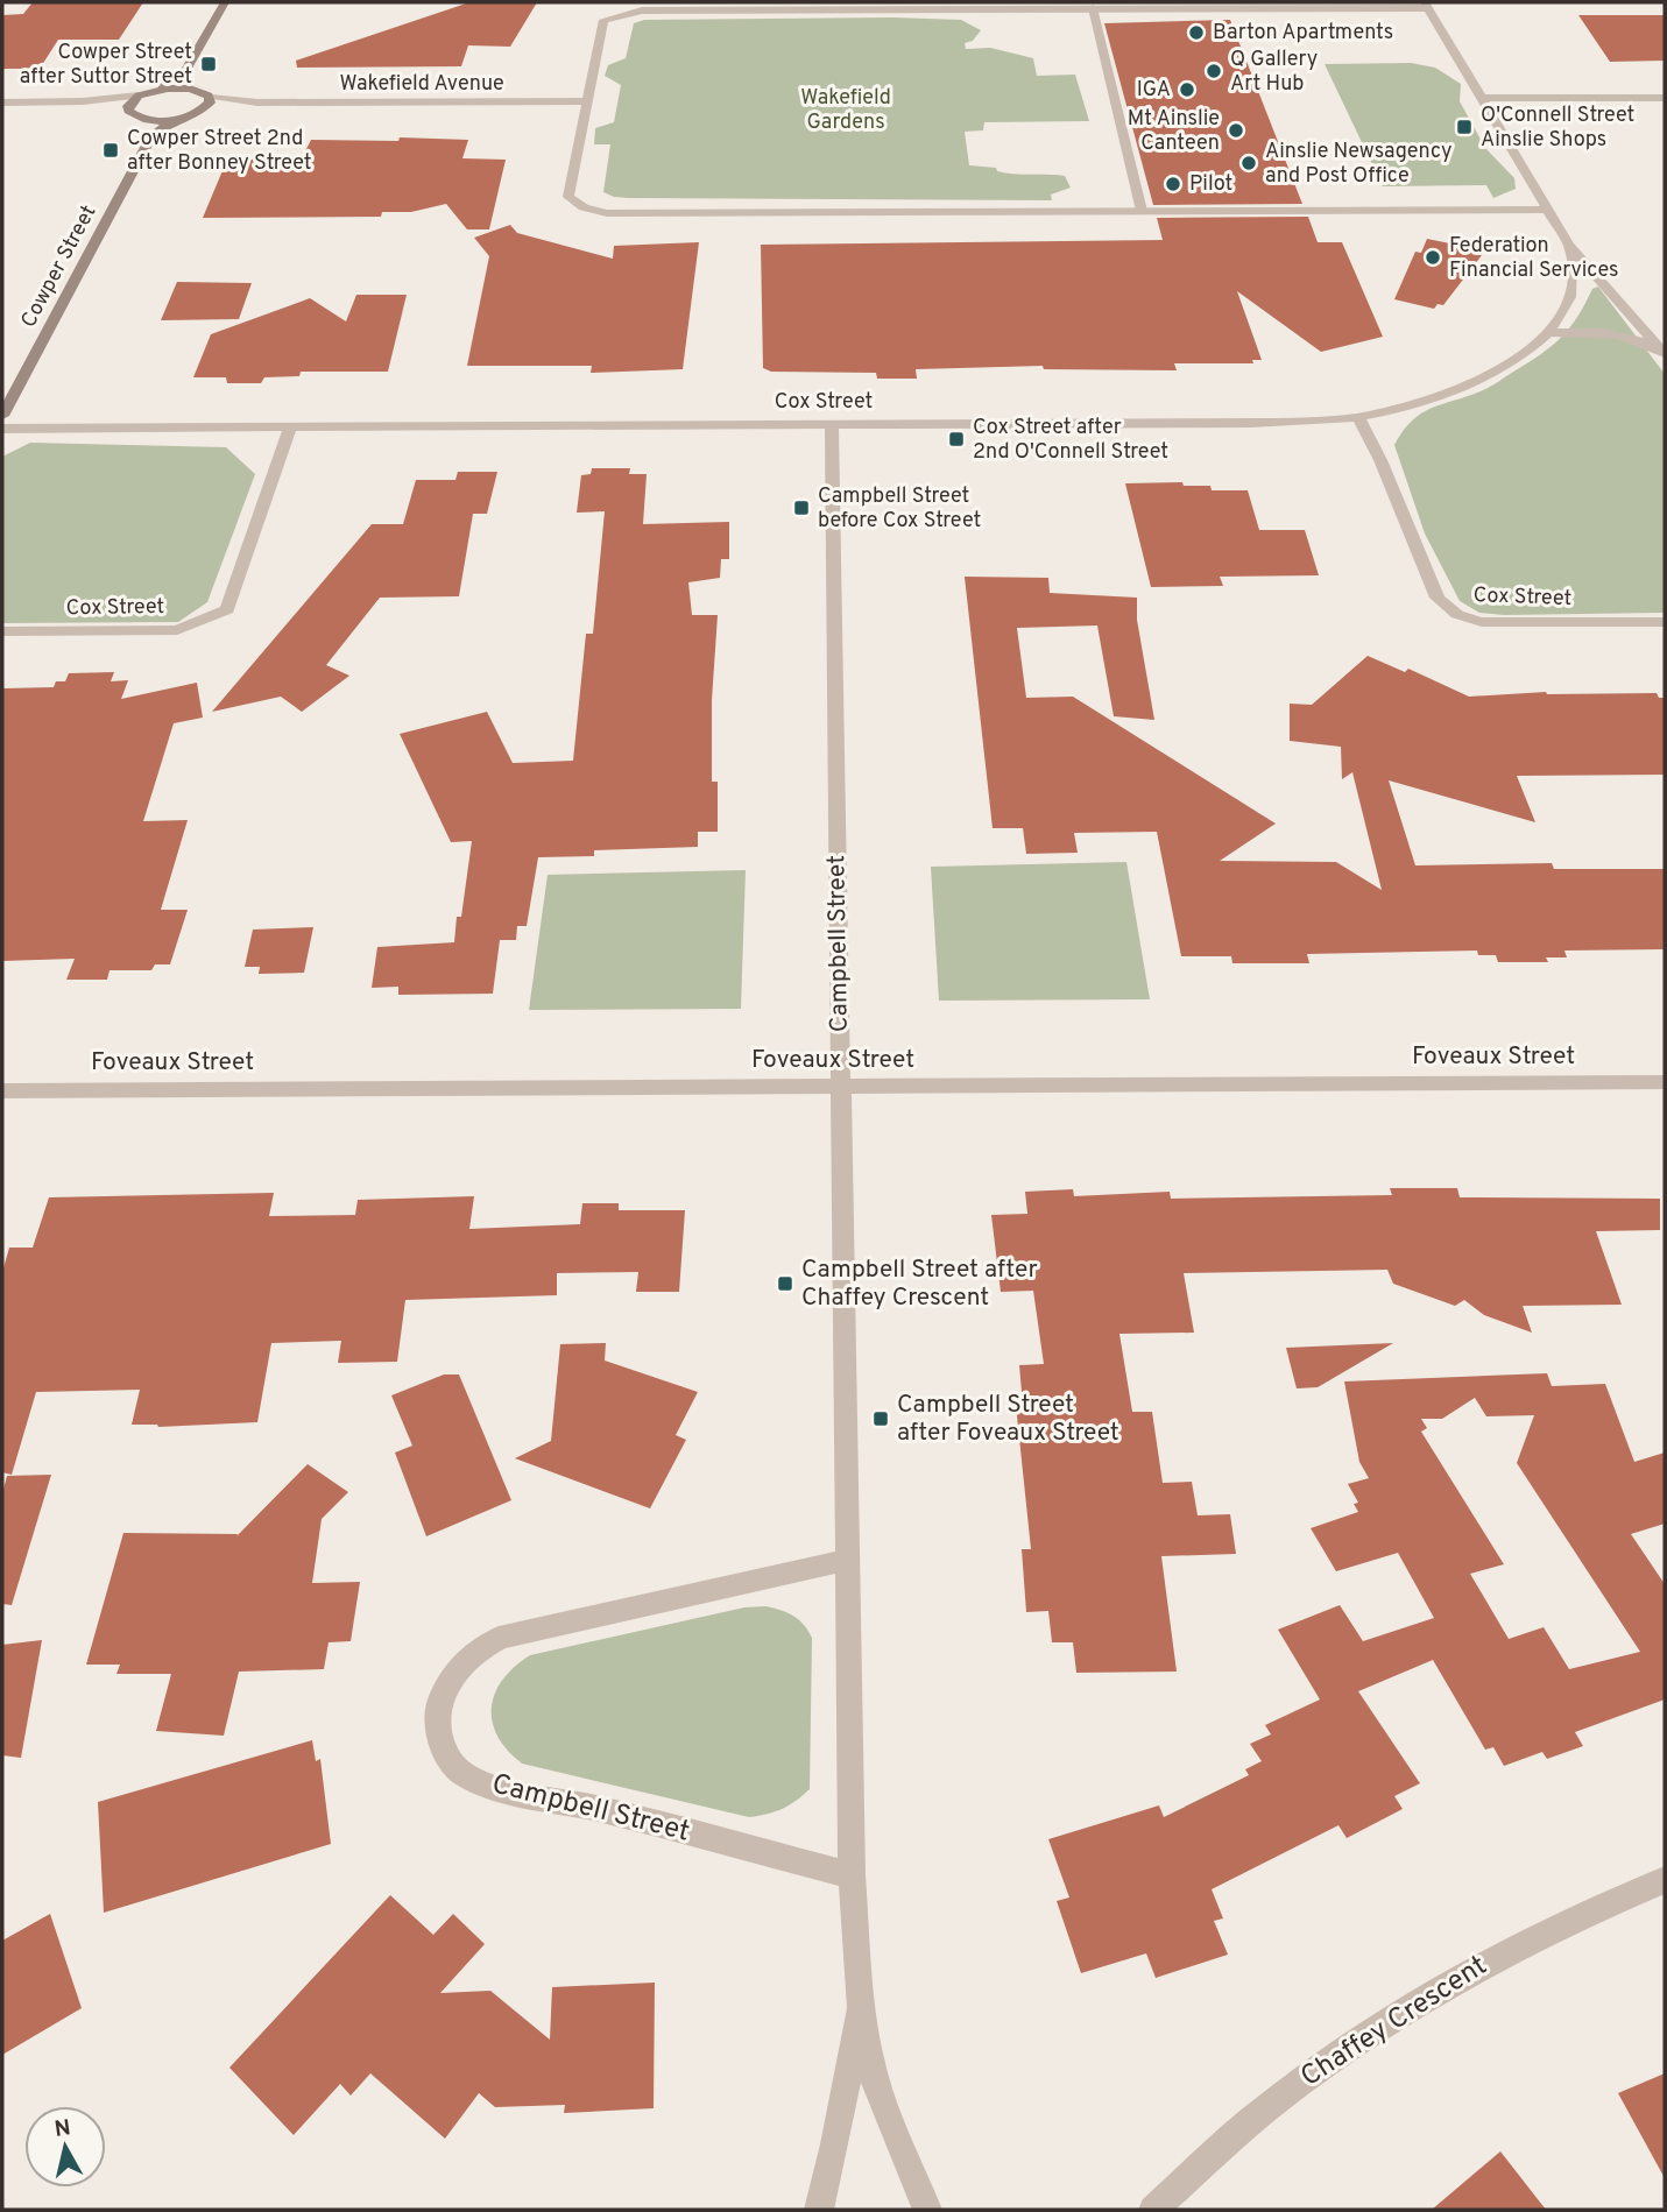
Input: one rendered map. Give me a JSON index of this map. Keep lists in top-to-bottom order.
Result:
{
  "streets": {
    "street": [
      "Wakefield Avenue",
      "Cowper Street",
      "Cox Street",
      "Campbell Street",
      "Foveaux Street",
      "Chaffey Crescent"
    ]
  },
  "crossings": [
    ["Cox Street", "Campbell Street"],
    ["Campbell Street", "Foveaux Street"]
  ],
  "parks": ["Wakefield Gardens"],
  "places": {
    "other": [
      "Barton Apartments",
      "Q Gallery Art Hub",
      "IGA",
      "Mt Ainslie Canteen",
      "Ainslie Newsagency and Post Office",
      "Pilot",
      "Federation Financial Services"
    ],
    "transit": [
      "Cowper Street after Suttor Street",
      "O'Connell Street Ainslie Shops",
      "Cowper Street 2nd after Bonney Street",
      "Cox Street after 2nd O'Connell Street",
      "Campbell Street before Cox Street",
      "Campbell Street after Chaffey Crescent",
      "Campbell Street after Foveaux Street"
    ]
  },
  "north": "top"
}
